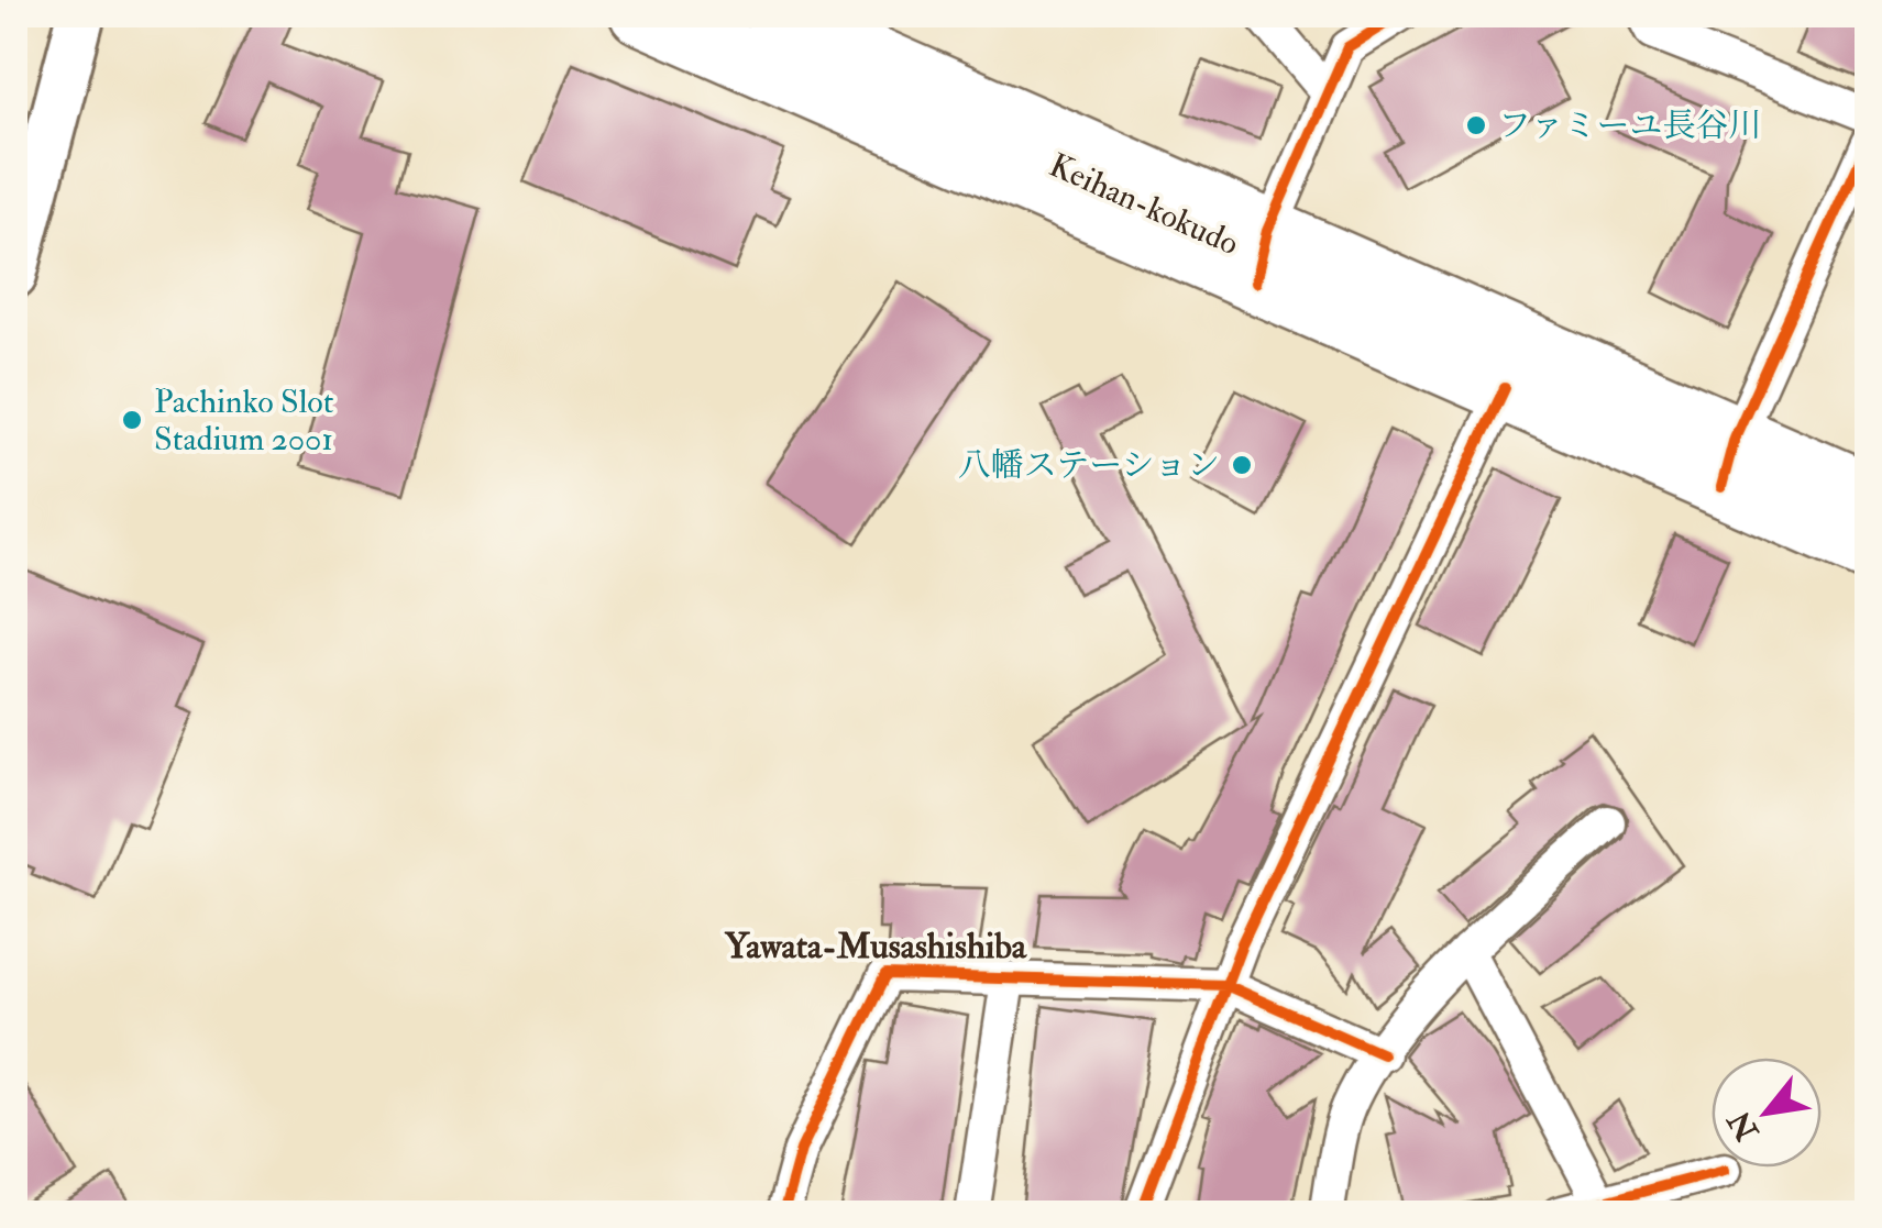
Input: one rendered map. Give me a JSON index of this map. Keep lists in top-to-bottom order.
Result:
{
  "streets": {
    "highway": ["Keihan-kokudo"]
  },
  "districts": ["Yawata-Musashishiba"],
  "places": ["ファミーユ長谷川", "Pachinko Slot Stadium 2001", "八幡ステーション"],
  "north": "bottom left"
}
